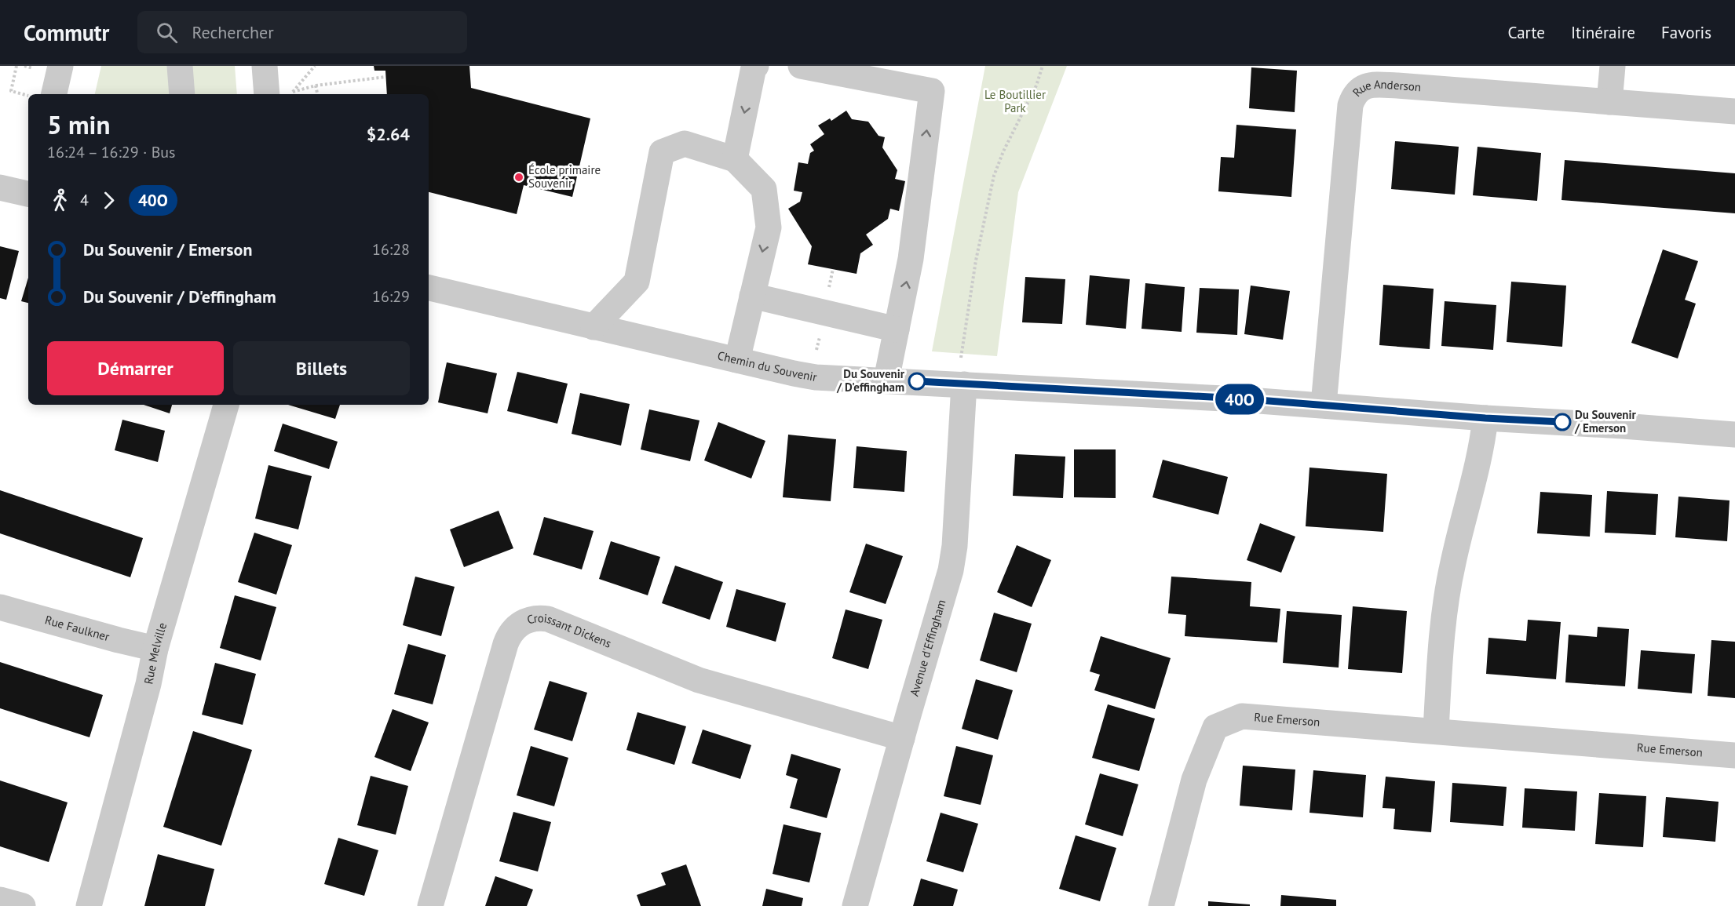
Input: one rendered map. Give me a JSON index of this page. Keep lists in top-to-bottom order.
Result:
{
  "streets": {
    "street": [
      "Rue Anderson",
      "Chemin du Souvenir",
      "Rue Faulkner",
      "Croissant Dickens",
      "Avenue d'Effingham",
      "Rue Melville",
      "Rue Emerson"
    ]
  },
  "crossings": [
    ["Rue Anderson", "Chemin du Souvenir"],
    ["Chemin du Souvenir", "Avenue d'Effingham"],
    ["Rue Faulkner", "Rue Melville"],
    ["Croissant Dickens", "Avenue d'Effingham"]
  ],
  "parks": ["Le Boutillier Park"],
  "places": ["École primaire Souvenir", "Du Souvenir / D'effingham", "Du Souvenir / Emerson"],
  "lines": ["bus line 40O"],
  "page": {
    "header": "Commutr",
    "search": "Rechercher",
    "nav": ["Carte", "Itinéraire", "Favoris"],
    "on_map": "40O",
    "heading": ["5 min", "16:24 – 16:29 · Bus", "$2.64"],
    "legs": ["4", "40O"],
    "list": [
      {
        "name": "Du Souvenir / Emerson",
        "value": "16:28"
      },
      {
        "name": "Du Souvenir / D'effingham",
        "value": "16:29"
      }
    ],
    "buttons": ["Démarrer", "Billets"]
  }
}
